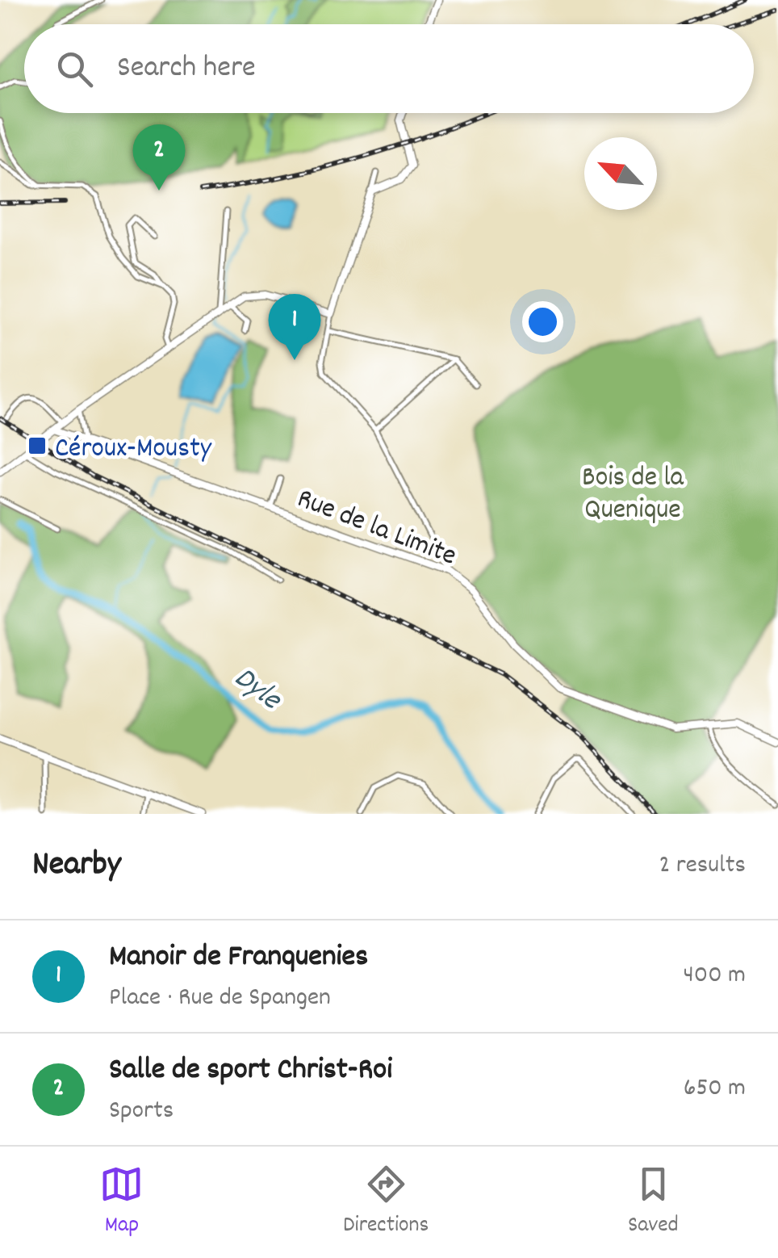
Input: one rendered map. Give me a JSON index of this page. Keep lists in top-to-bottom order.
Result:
{
  "streets": {
    "street": ["Rue de la Limite"]
  },
  "water": ["Dyle"],
  "parks": ["Bois de la Quenique"],
  "places": {
    "transit": ["Céroux-Mousty"]
  },
  "north": "top left",
  "page": {
    "search": "Search here",
    "pins": ["2", "1"],
    "heading": ["Nearby", "2 results"],
    "list": [
      {
        "mark": "1",
        "name": "Manoir de Franquenies",
        "note": "Place · Rue de Spangen",
        "value": "400 m"
      },
      {
        "mark": "2",
        "name": "Salle de sport Christ-Roi",
        "note": "Sports",
        "value": "650 m"
      }
    ],
    "nav": ["Map", "Directions", "Saved"]
  }
}
